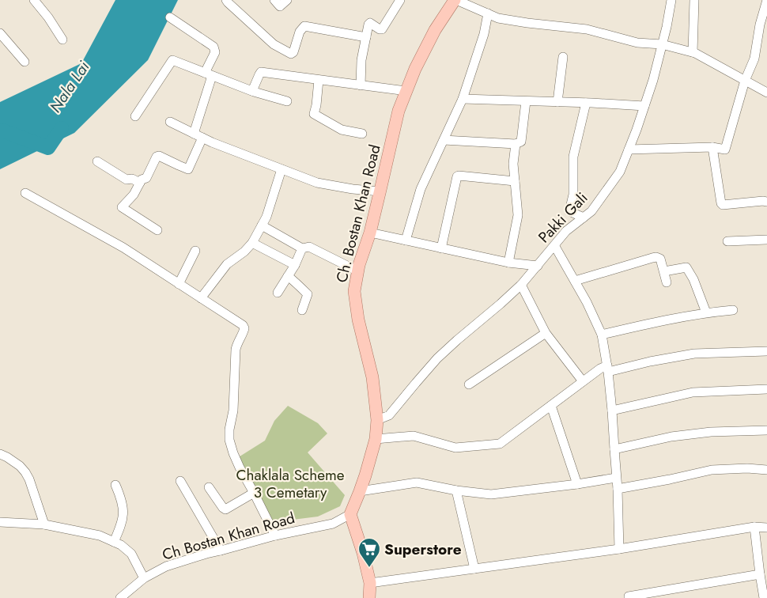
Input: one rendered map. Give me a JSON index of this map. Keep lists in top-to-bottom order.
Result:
{
  "streets": {
    "main road": ["Ch. Bostan Khan Road"],
    "street": ["Pakki Gali", "Ch Bostan Khan Road"]
  },
  "crossings": [
    ["Ch. Bostan Khan Road", "Pakki Gali"],
    ["Ch. Bostan Khan Road", "Ch Bostan Khan Road"]
  ],
  "water": ["Nala Lai"],
  "parks": ["Chaklala Scheme 3 Cemetary"],
  "places": {
    "supermarket": ["Superstore"]
  }
}
